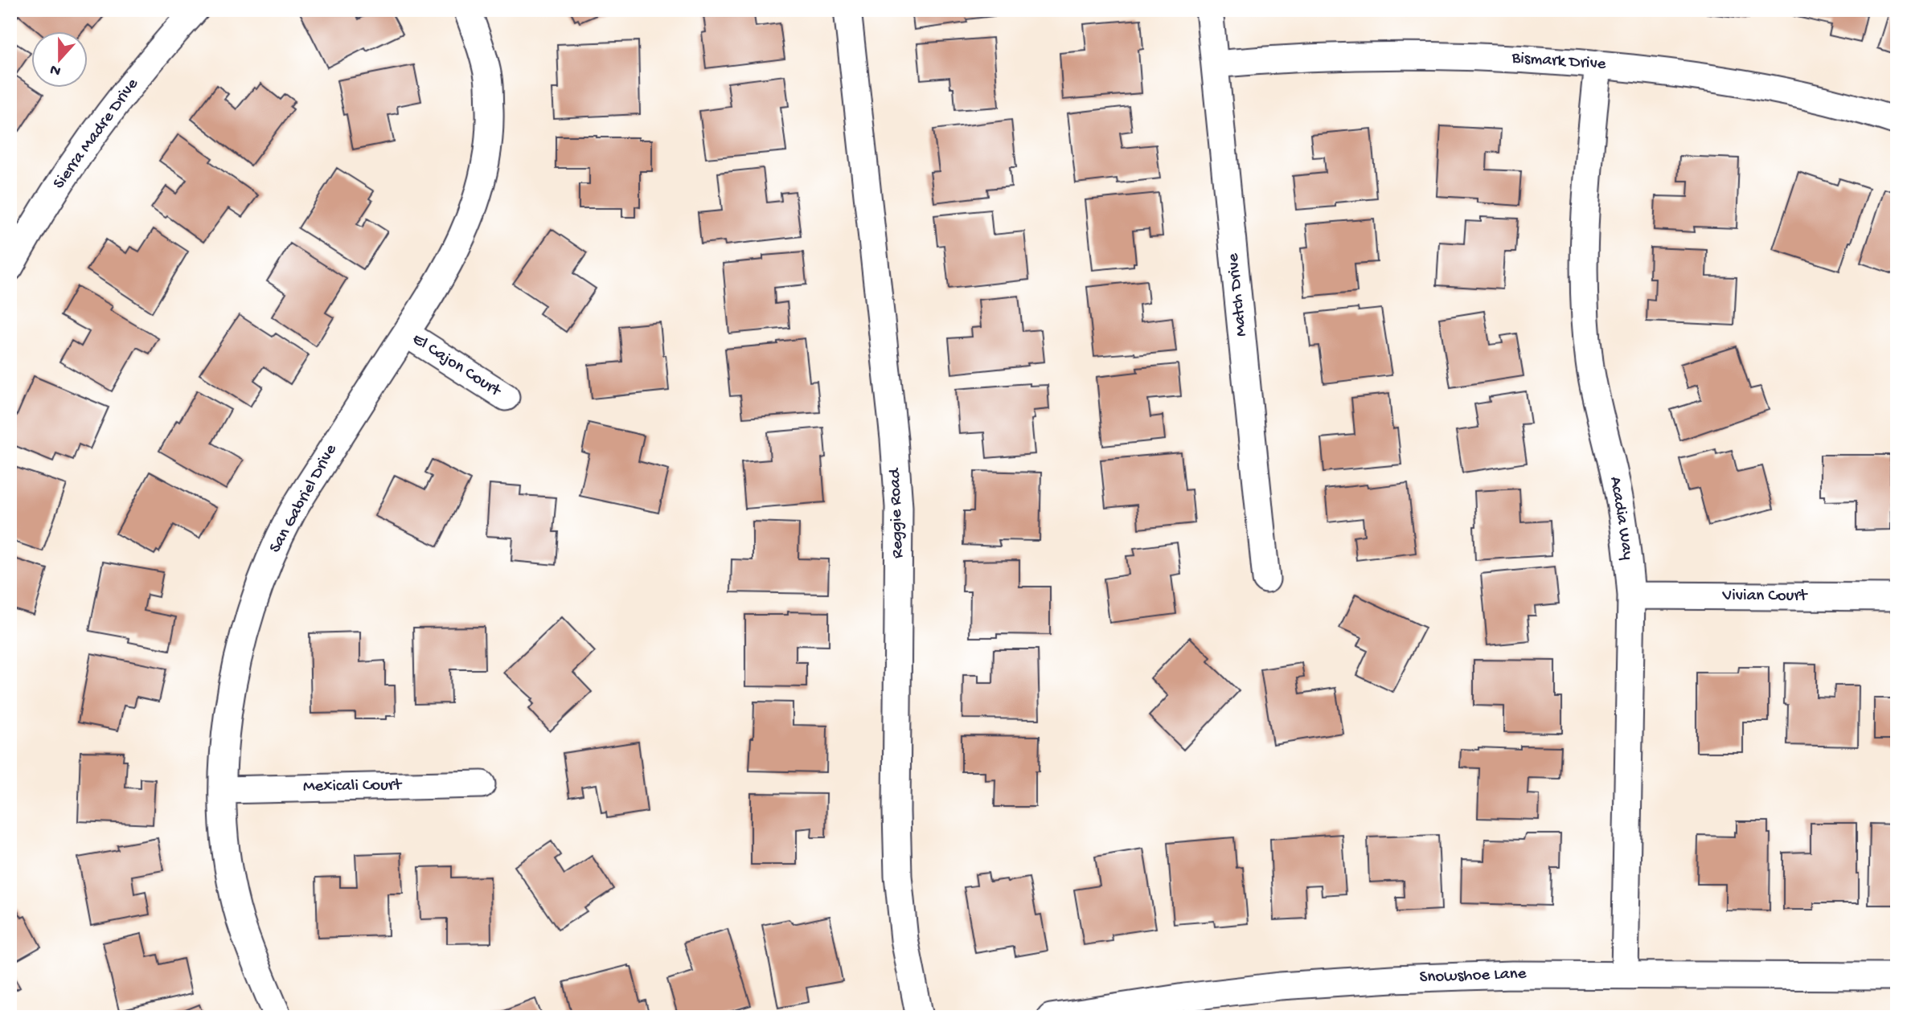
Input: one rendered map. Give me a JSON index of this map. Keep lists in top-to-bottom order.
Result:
{
  "streets": {
    "street": [
      "Bismark Drive",
      "Sierra Madre Drive",
      "Match Drive",
      "El Cajon Court",
      "San Gabriel Drive",
      "Reggie Road",
      "Acadia Way",
      "Vivian Court",
      "Mexicali Court",
      "Snowshoe Lane"
    ]
  },
  "crossings": [
    ["Bismark Drive", "Match Drive"],
    ["Bismark Drive", "Acadia Way"],
    ["El Cajon Court", "San Gabriel Drive"],
    ["San Gabriel Drive", "Mexicali Court"],
    ["Acadia Way", "Vivian Court"],
    ["Acadia Way", "Snowshoe Lane"]
  ],
  "north": "bottom"
}
